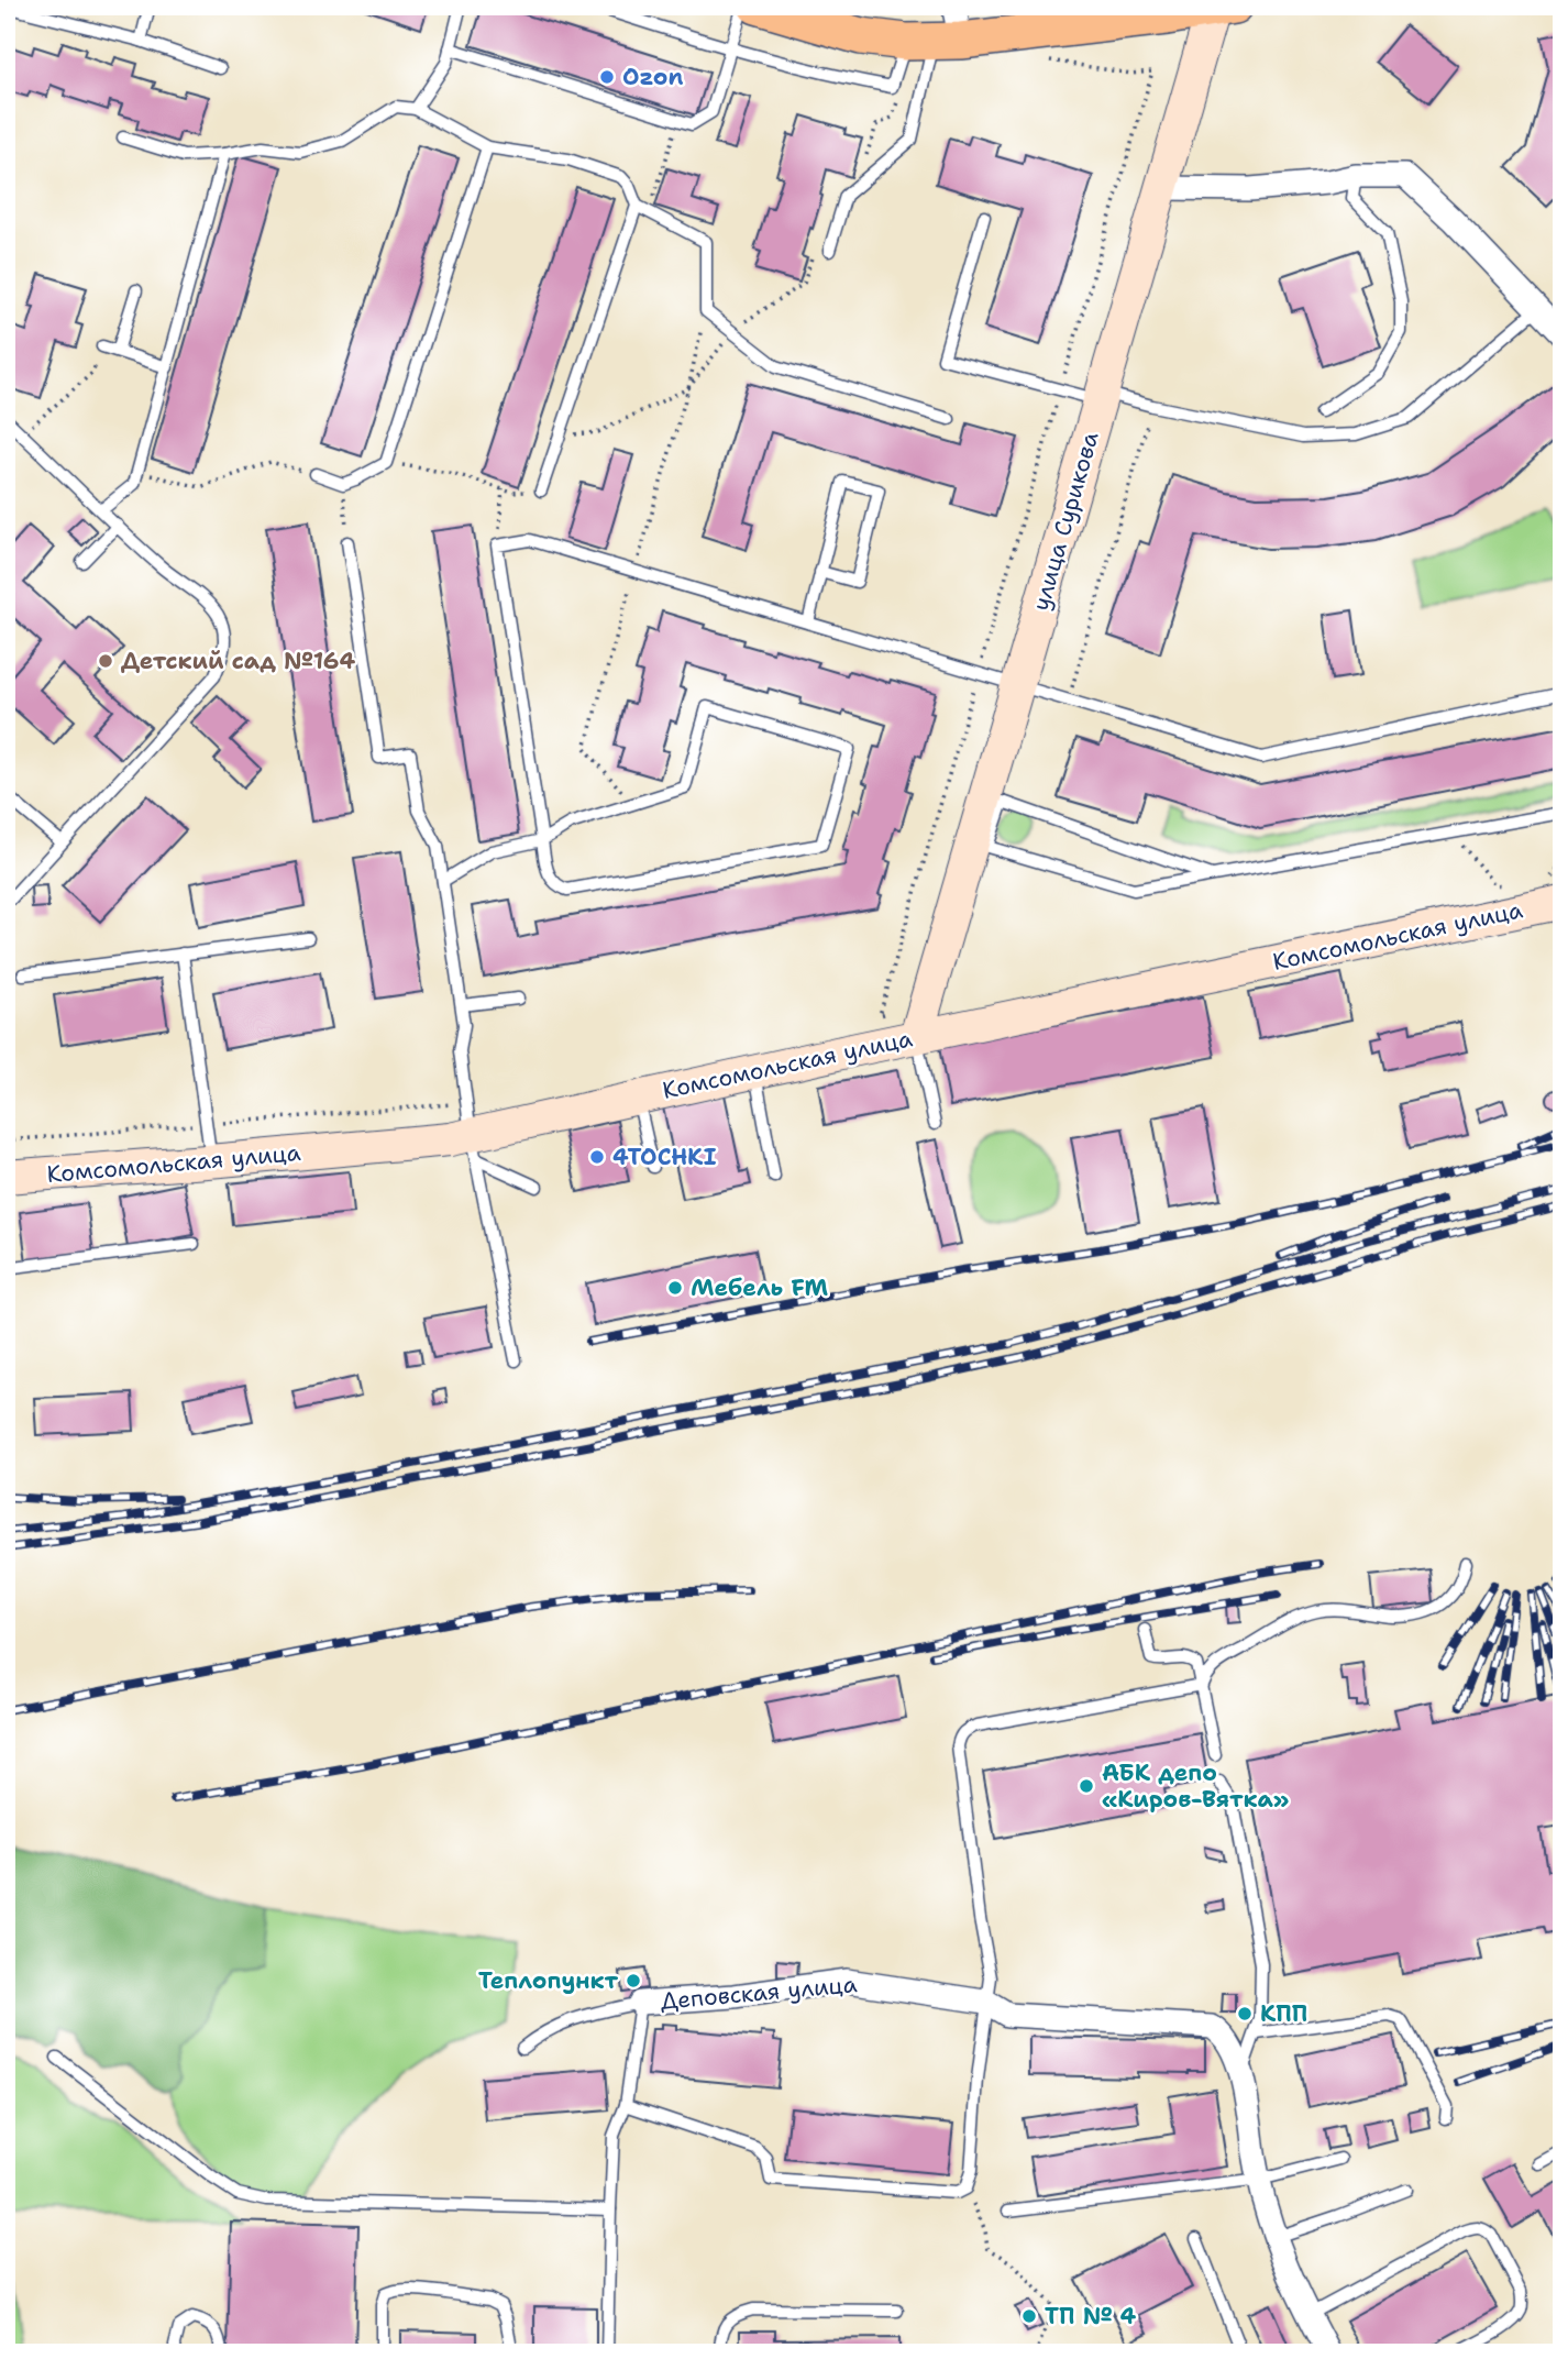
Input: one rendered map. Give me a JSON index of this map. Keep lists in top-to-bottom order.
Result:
{
  "streets": {
    "main road": ["улица Сурикова", "Комсомольская улица"],
    "street": ["Деповская улица"]
  },
  "crossings": [
    ["улица Сурикова", "Комсомольская улица"]
  ],
  "places": [
    "Ozon",
    "Детский сад №164",
    "4TOCHKI",
    "Мебель FM",
    "АБК депо «Киров-Вятка»",
    "Теплопункт",
    "КПП",
    "ТП № 4"
  ]
}
